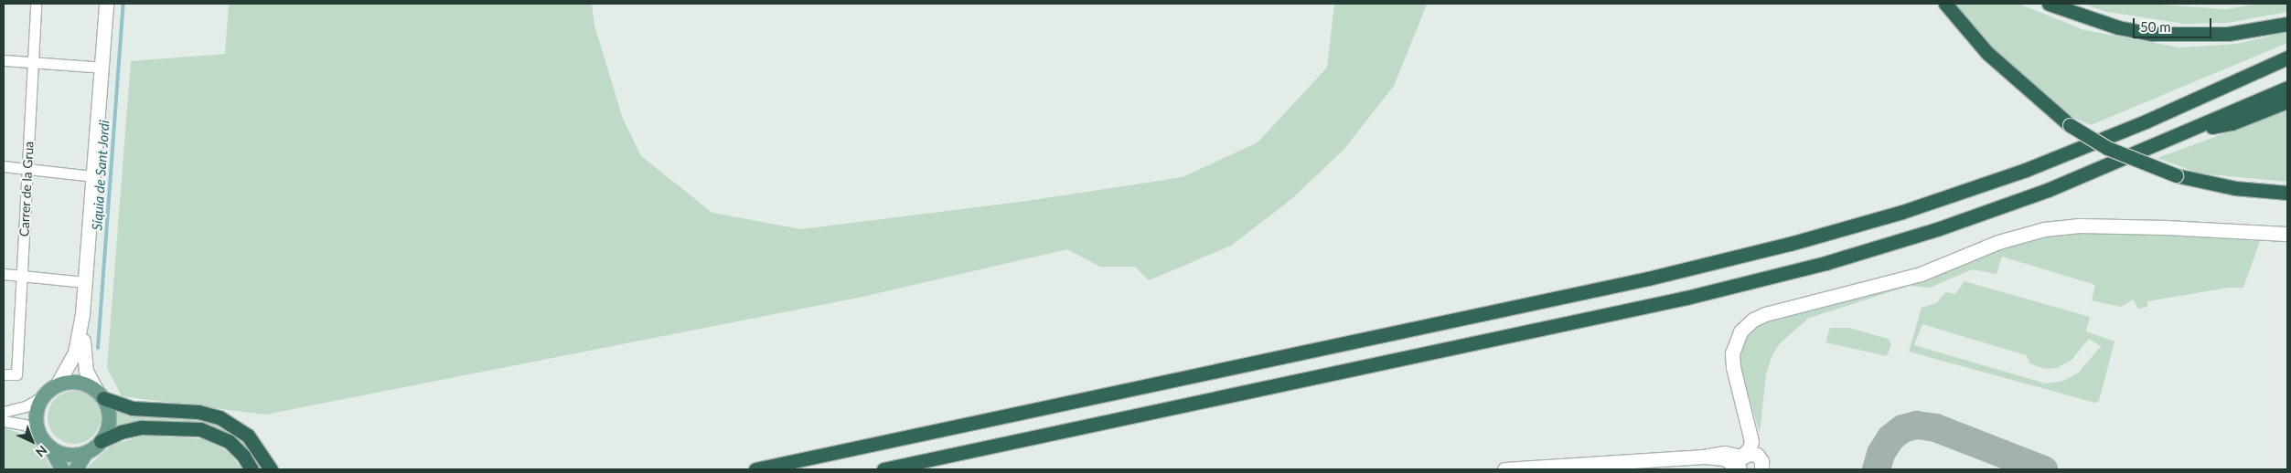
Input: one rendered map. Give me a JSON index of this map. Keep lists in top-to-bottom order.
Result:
{
  "streets": {
    "street": ["Carrer de la Grua"]
  },
  "water": ["Síquia de Sant Jordi"],
  "scale_bar": "50 m",
  "north": "bottom right"
}
